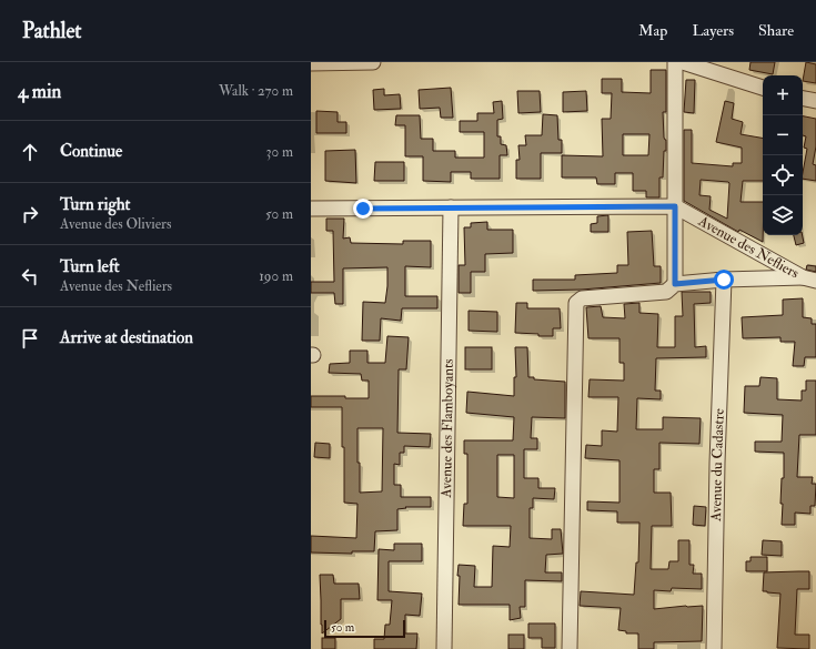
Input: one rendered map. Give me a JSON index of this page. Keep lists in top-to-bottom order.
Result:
{
  "streets": {
    "street": ["Avenue des Nefliers", "Avenue des Flamboyants", "Avenue du Cadastre"]
  },
  "crossings": [
    ["Avenue des Nefliers", "Avenue des Flamboyants"]
  ],
  "scale_bar": "50 m",
  "page": {
    "header": "Pathlet",
    "nav": ["Map", "Layers", "Share"],
    "heading": ["4 min", "Walk · 270 m"],
    "map_buttons": ["+", "−"],
    "list": [
      ["Continue", "30 m"],
      ["Turn right", "Avenue des Oliviers", "50 m"],
      ["Turn left", "Avenue des Nefliers", "190 m"],
      "Arrive at destination"
    ],
    "scale": "50 m"
  }
}
